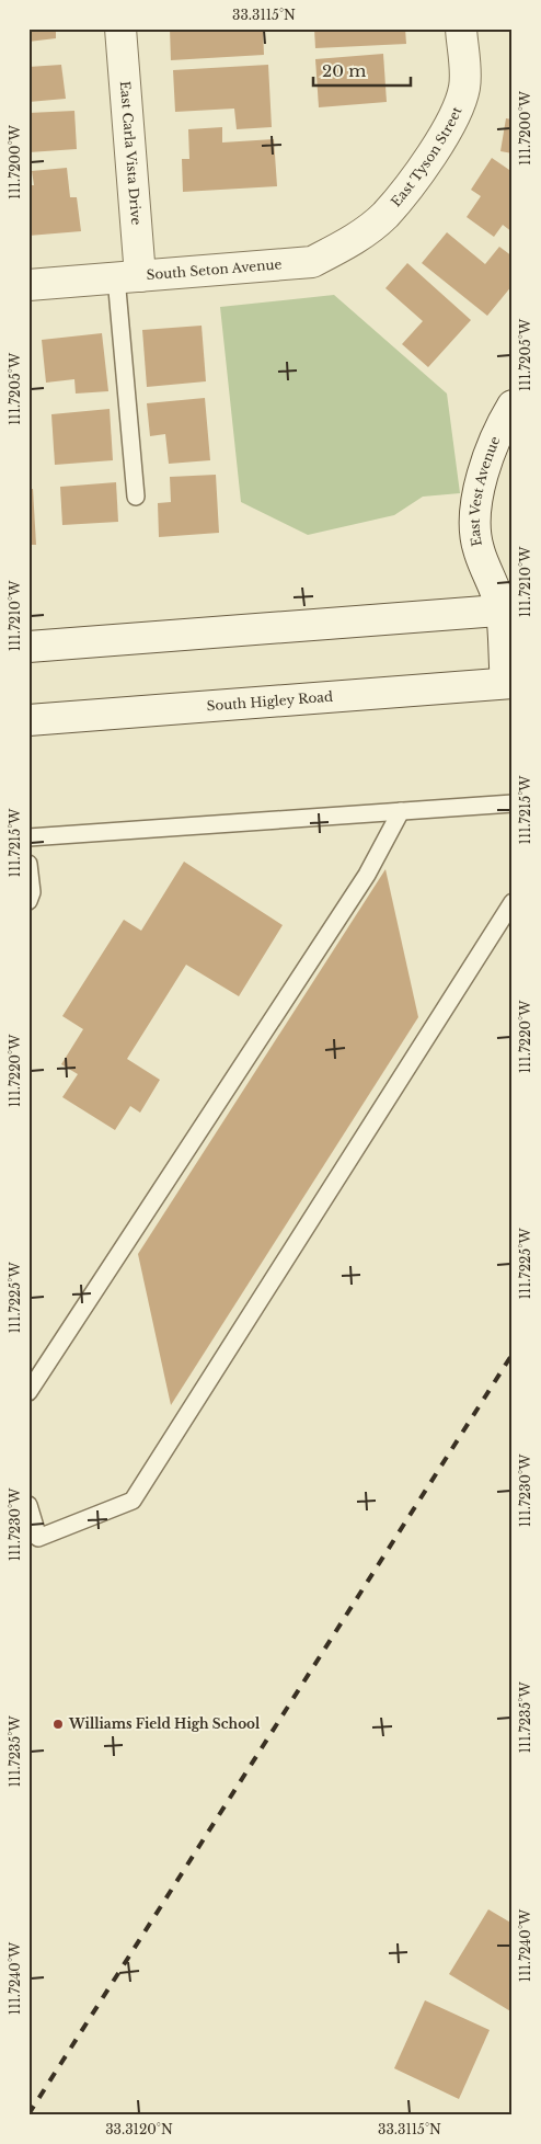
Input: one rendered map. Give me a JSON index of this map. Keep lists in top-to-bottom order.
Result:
{
  "streets": {
    "street": [
      "East Carla Vista Drive",
      "East Tyson Street",
      "South Seton Avenue",
      "East Vest Avenue",
      "South Higley Road"
    ]
  },
  "crossings": [
    ["East Carla Vista Drive", "South Seton Avenue"],
    ["East Tyson Street", "South Seton Avenue"],
    ["East Vest Avenue", "South Higley Road"]
  ],
  "places": ["Williams Field High School"],
  "scale_bar": "20 m",
  "coordinates": [
    "33.3115°N",
    "111.7200°W",
    "111.7205°W",
    "111.7210°W",
    "111.7215°W",
    "111.7220°W",
    "111.7225°W",
    "111.7230°W",
    "111.7235°W",
    "111.7240°W",
    "33.3120°N"
  ]
}
